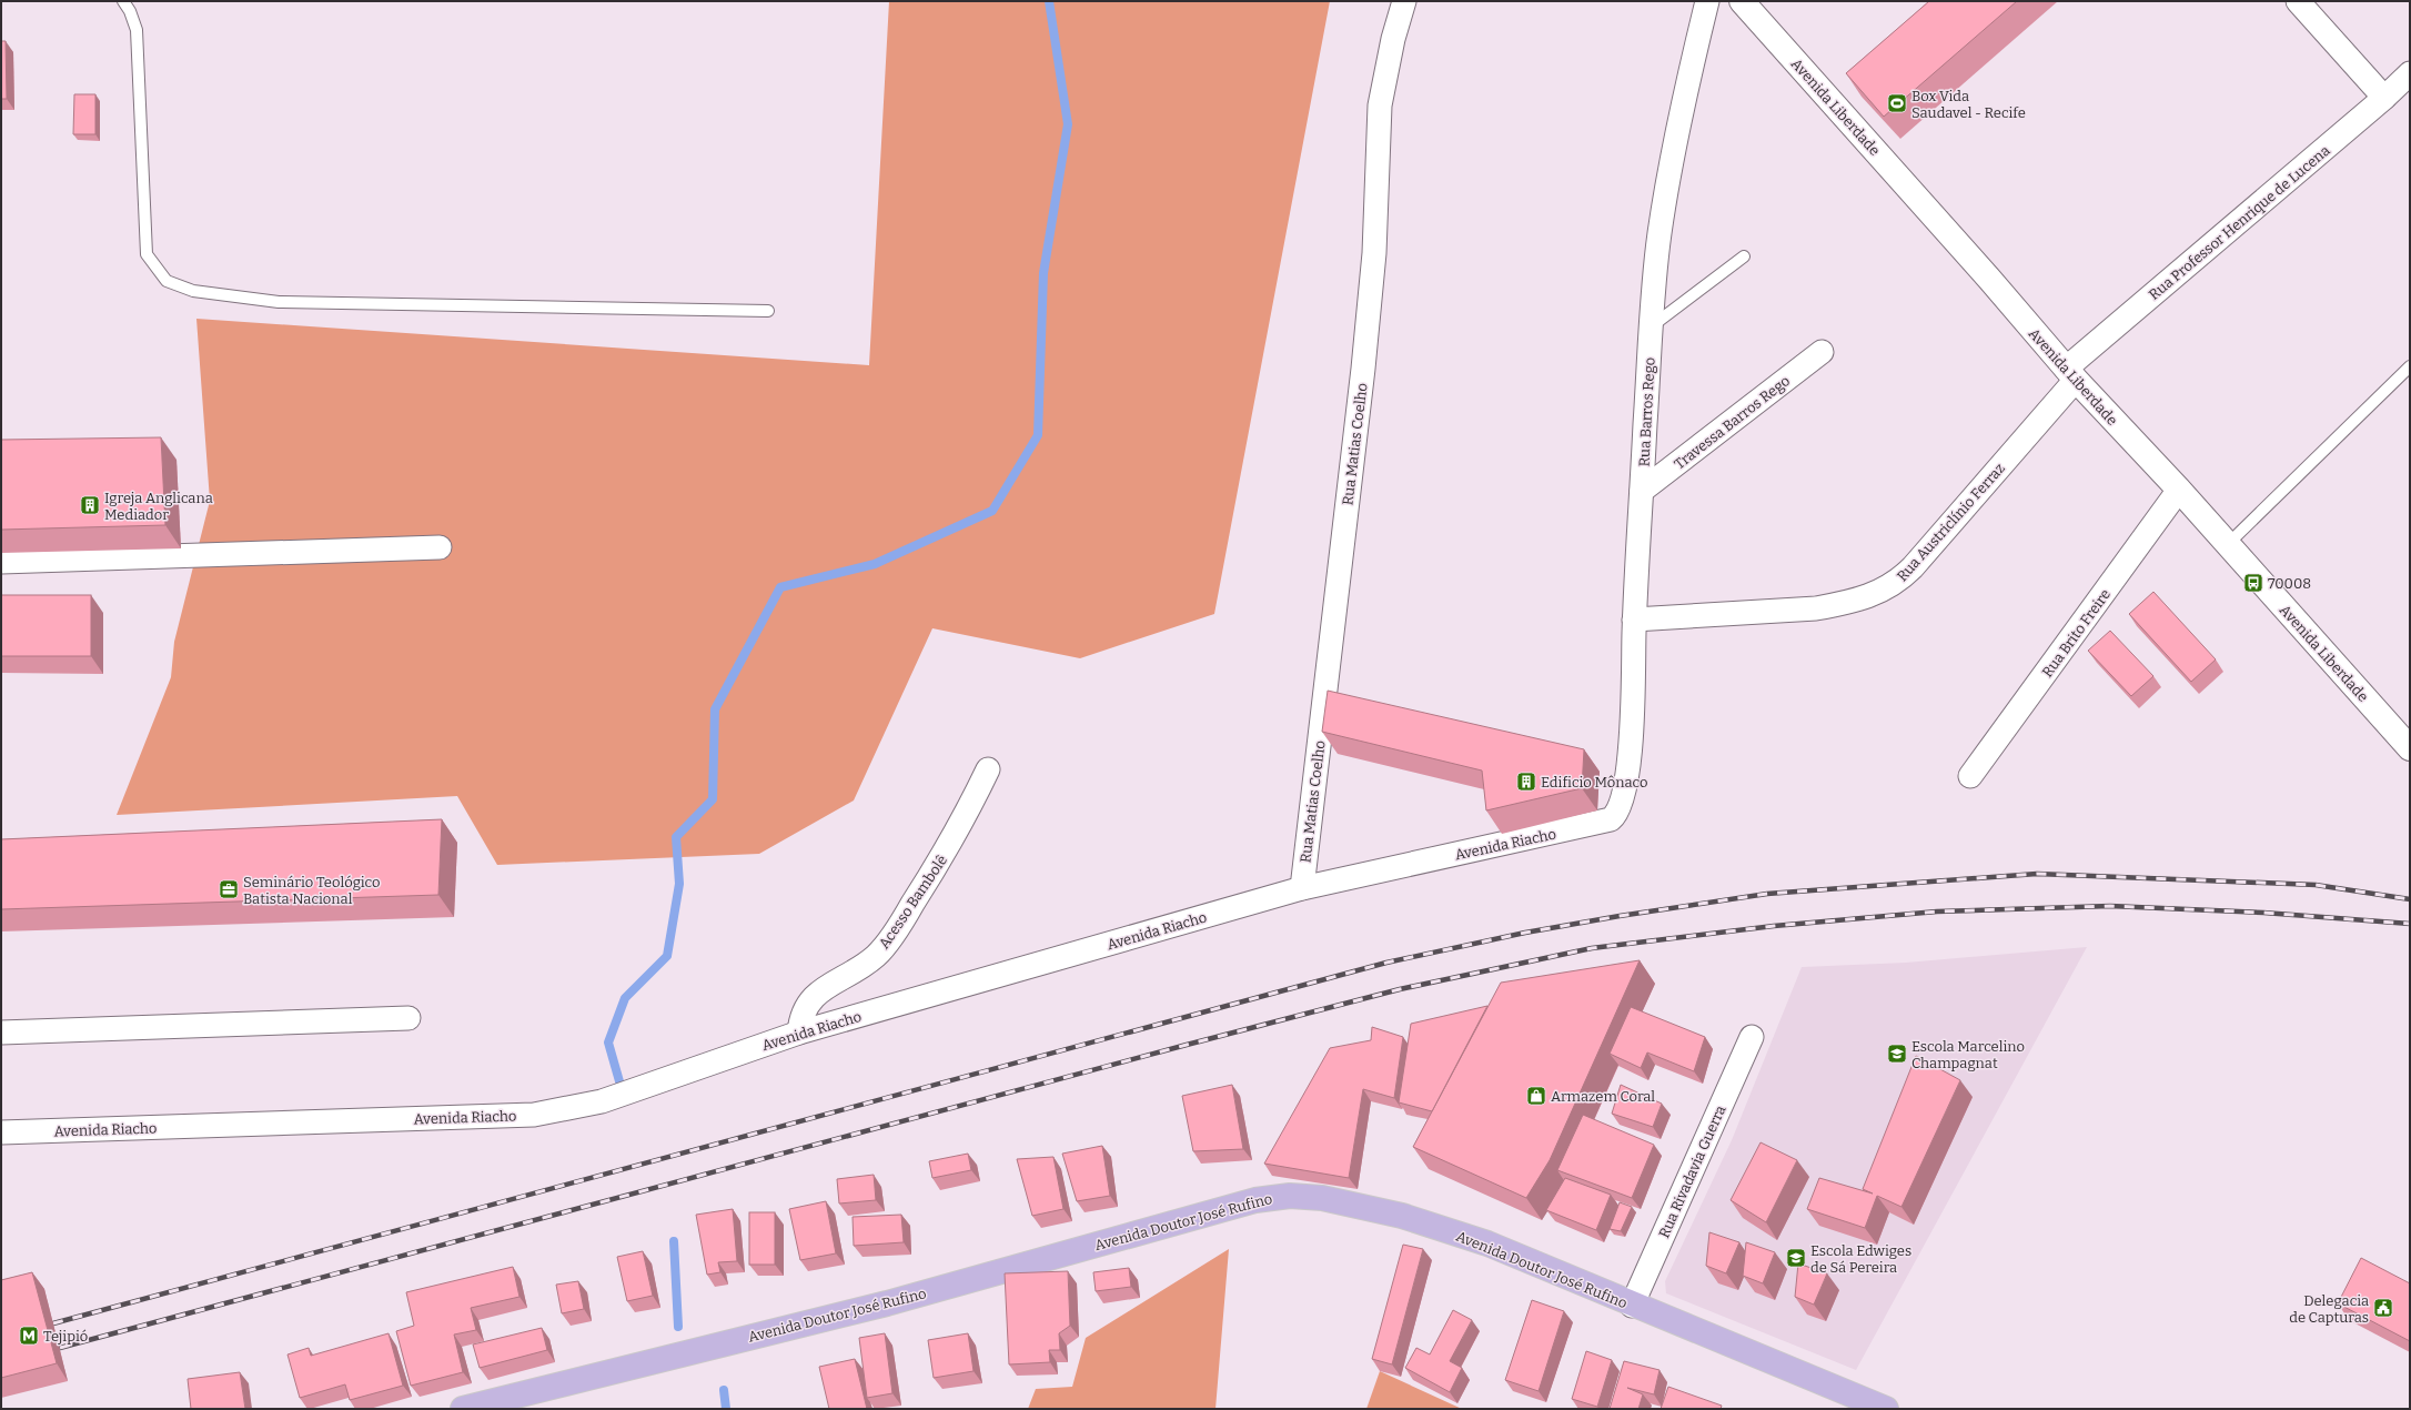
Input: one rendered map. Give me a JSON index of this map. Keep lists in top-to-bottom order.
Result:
{
  "streets": {
    "main road": ["Avenida Liberdade", "Avenida Doutor José Rufino"],
    "street": [
      "Rua Professor Henrique de Lucena",
      "Rua Barros Rego",
      "Travessa Barros Rego",
      "Rua Matias Coelho",
      "Rua Austriclínio Ferraz",
      "Rua Brito Freire",
      "Avenida Riacho",
      "Acesso Bambolê",
      "Rua Rivadavia Guerra"
    ]
  },
  "crossings": [
    ["Avenida Liberdade", "Rua Professor Henrique de Lucena"],
    ["Avenida Liberdade", "Rua Austriclínio Ferraz"],
    ["Avenida Liberdade", "Rua Brito Freire"],
    ["Rua Professor Henrique de Lucena", "Rua Austriclínio Ferraz"],
    ["Rua Barros Rego", "Travessa Barros Rego"],
    ["Rua Barros Rego", "Rua Austriclínio Ferraz"],
    ["Rua Barros Rego", "Avenida Riacho"],
    ["Rua Matias Coelho", "Avenida Riacho"],
    ["Avenida Riacho", "Acesso Bambolê"],
    ["Rua Rivadavia Guerra", "Avenida Doutor José Rufino"]
  ],
  "places": {
    "sports": ["Box Vida Saudavel - Recife"],
    "building": ["Igreja Anglicana Mediador", "Edificio Mônaco"],
    "bus stop": ["70008"],
    "office": ["Seminário Teológico Batista Nacional"],
    "school or university": ["Escola Marcelino Champagnat", "Escola Edwiges de Sá Pereira"],
    "shop": ["Armazem Coral"],
    "public building": ["Delegacia de Capturas"],
    "metro station": ["Tejipió"]
  }
}
